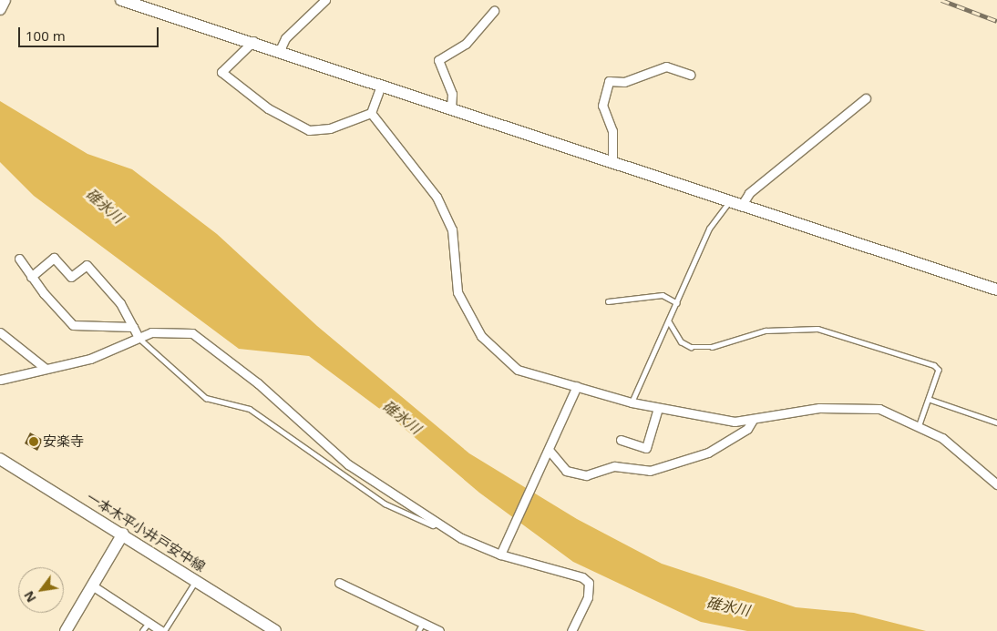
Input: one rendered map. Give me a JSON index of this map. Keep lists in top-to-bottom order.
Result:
{
  "streets": {
    "street": ["一本木平小井戸安中線"]
  },
  "water": ["碓氷川"],
  "places": ["安楽寺"],
  "scale_bar": "100 m",
  "north": "bottom left"
}
